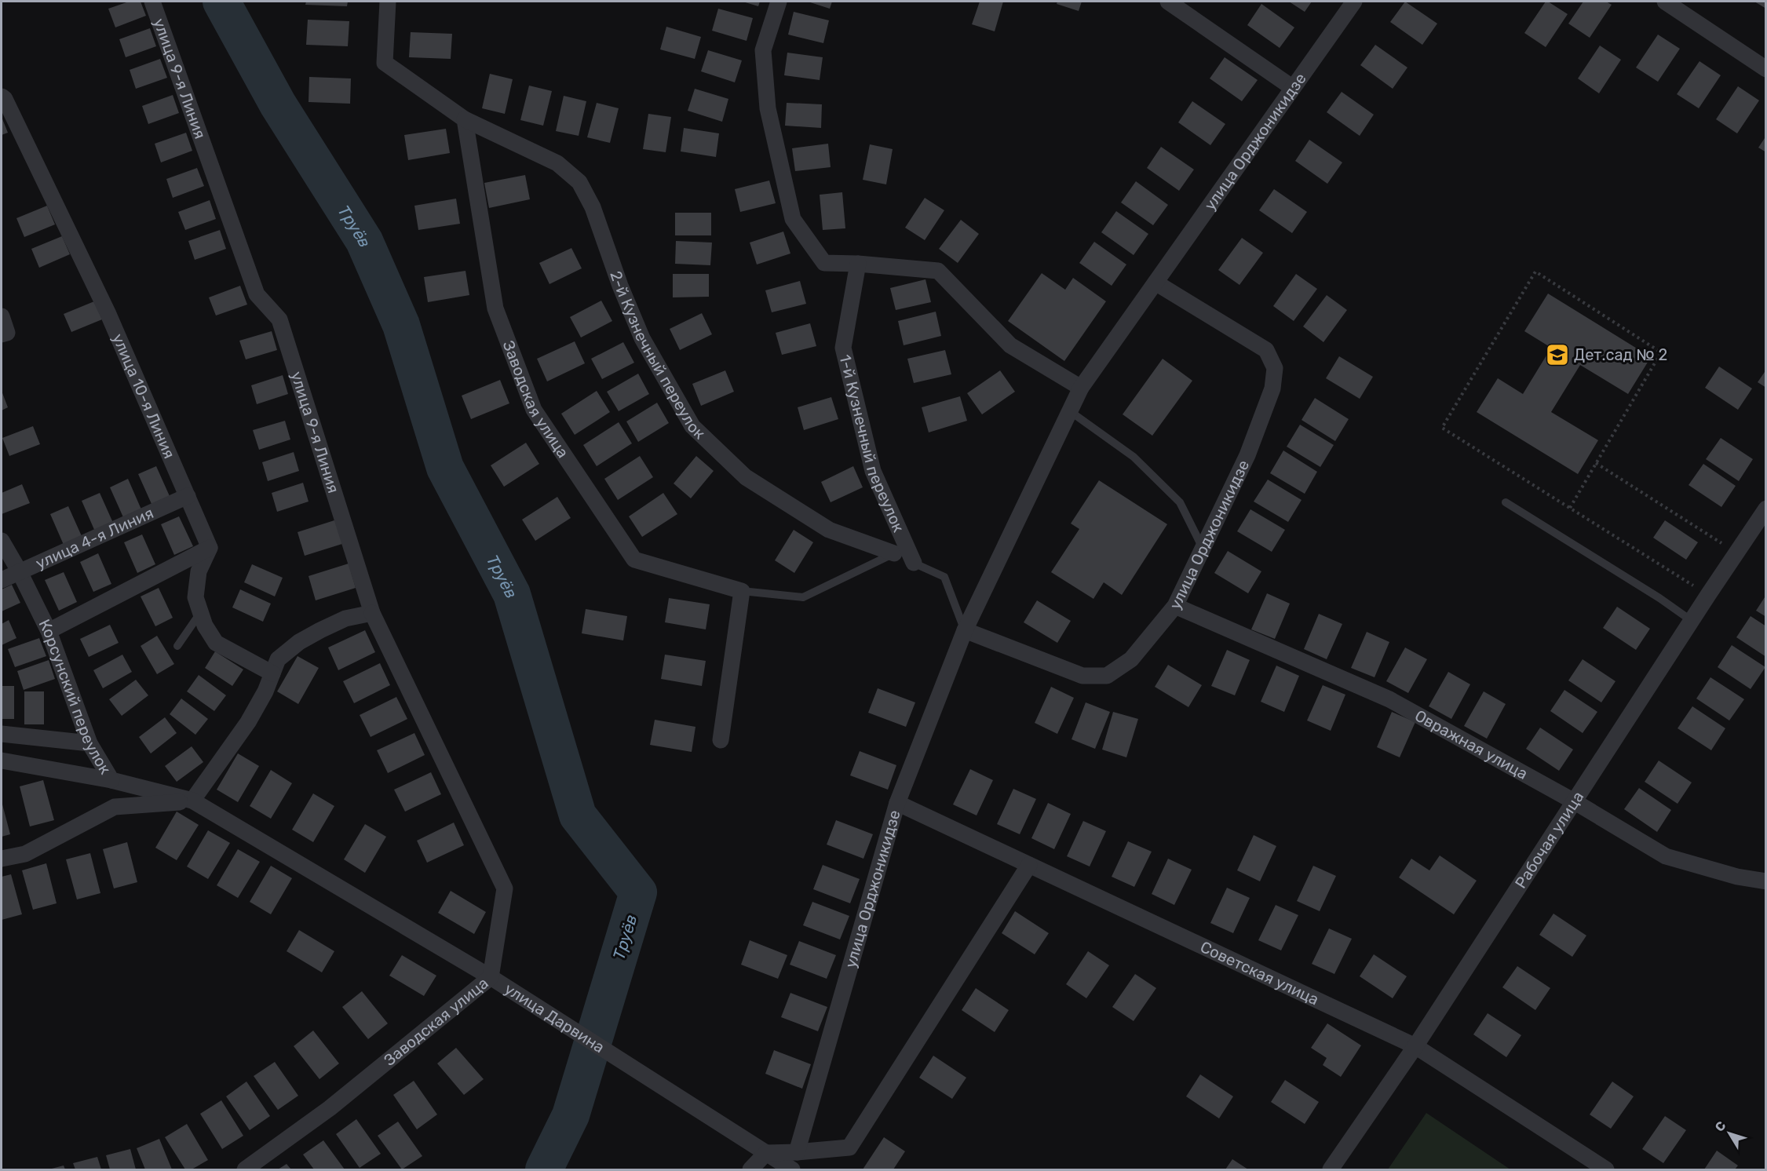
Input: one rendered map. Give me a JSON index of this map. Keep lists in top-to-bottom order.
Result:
{
  "streets": {
    "street": [
      "улица 9-я Линия",
      "улица Орджоникидзе",
      "2-й Кузнечный переулок",
      "улица 10-я Линия",
      "Заводская улица",
      "1-й Кузнечный переулок",
      "улица 4-я Линия",
      "Корсунский переулок",
      "Овражная улица",
      "Рабочая улица",
      "Советская улица",
      "улица Дарвина"
    ]
  },
  "crossings": [
    ["улица 9-я Линия", "Заводская улица"],
    ["улица Орджоникидзе", "Овражная улица"],
    ["улица Орджоникидзе", "Советская улица"],
    ["2-й Кузнечный переулок", "Заводская улица"],
    ["улица 10-я Линия", "улица 4-я Линия"],
    ["Заводская улица", "улица Дарвина"],
    ["улица 4-я Линия", "Корсунский переулок"],
    ["Корсунский переулок", "улица Дарвина"],
    ["Овражная улица", "Рабочая улица"],
    ["Рабочая улица", "Советская улица"]
  ],
  "water": ["Труёв"],
  "places": {
    "school or university": ["Дет.сад № 2"]
  },
  "north": "top left"
}
